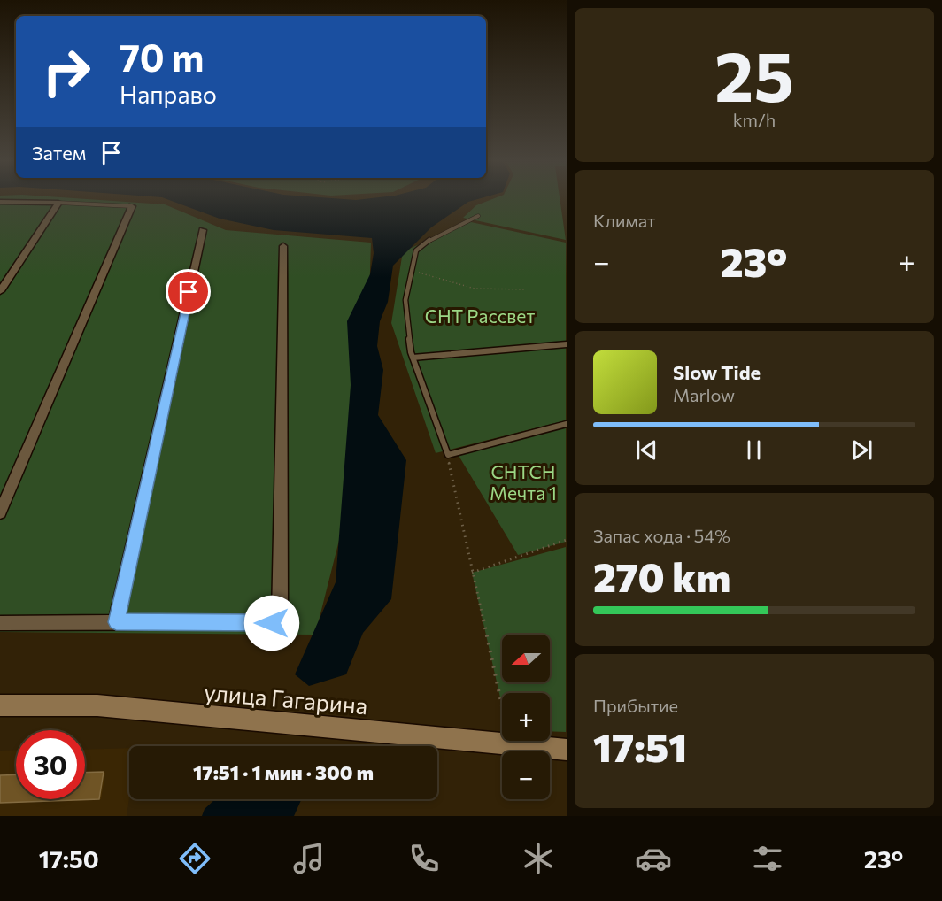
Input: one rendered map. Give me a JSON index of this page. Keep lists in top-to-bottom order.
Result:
{
  "streets": {
    "main road": ["улица Гагарина"]
  },
  "parks": ["СНТ Рассвет", "СНТСН Мечта 1"],
  "north": "left",
  "page": {
    "tile": [
      ["25", "km/h"],
      "Климат",
      ["Запас хода · 54%", "270 km"],
      ["Прибытие", "17:51"]
    ],
    "turn": ["70 m", "Направо"],
    "then": "Затем",
    "heat": ["−", "23°", "+"],
    "song": ["Slow Tide", "Marlow"],
    "map_buttons": ["+", "−"],
    "limit": "30",
    "trip": "17:51 · 1 мин · 300 m",
    "tabs": ["17:50", "23°"]
  }
}
